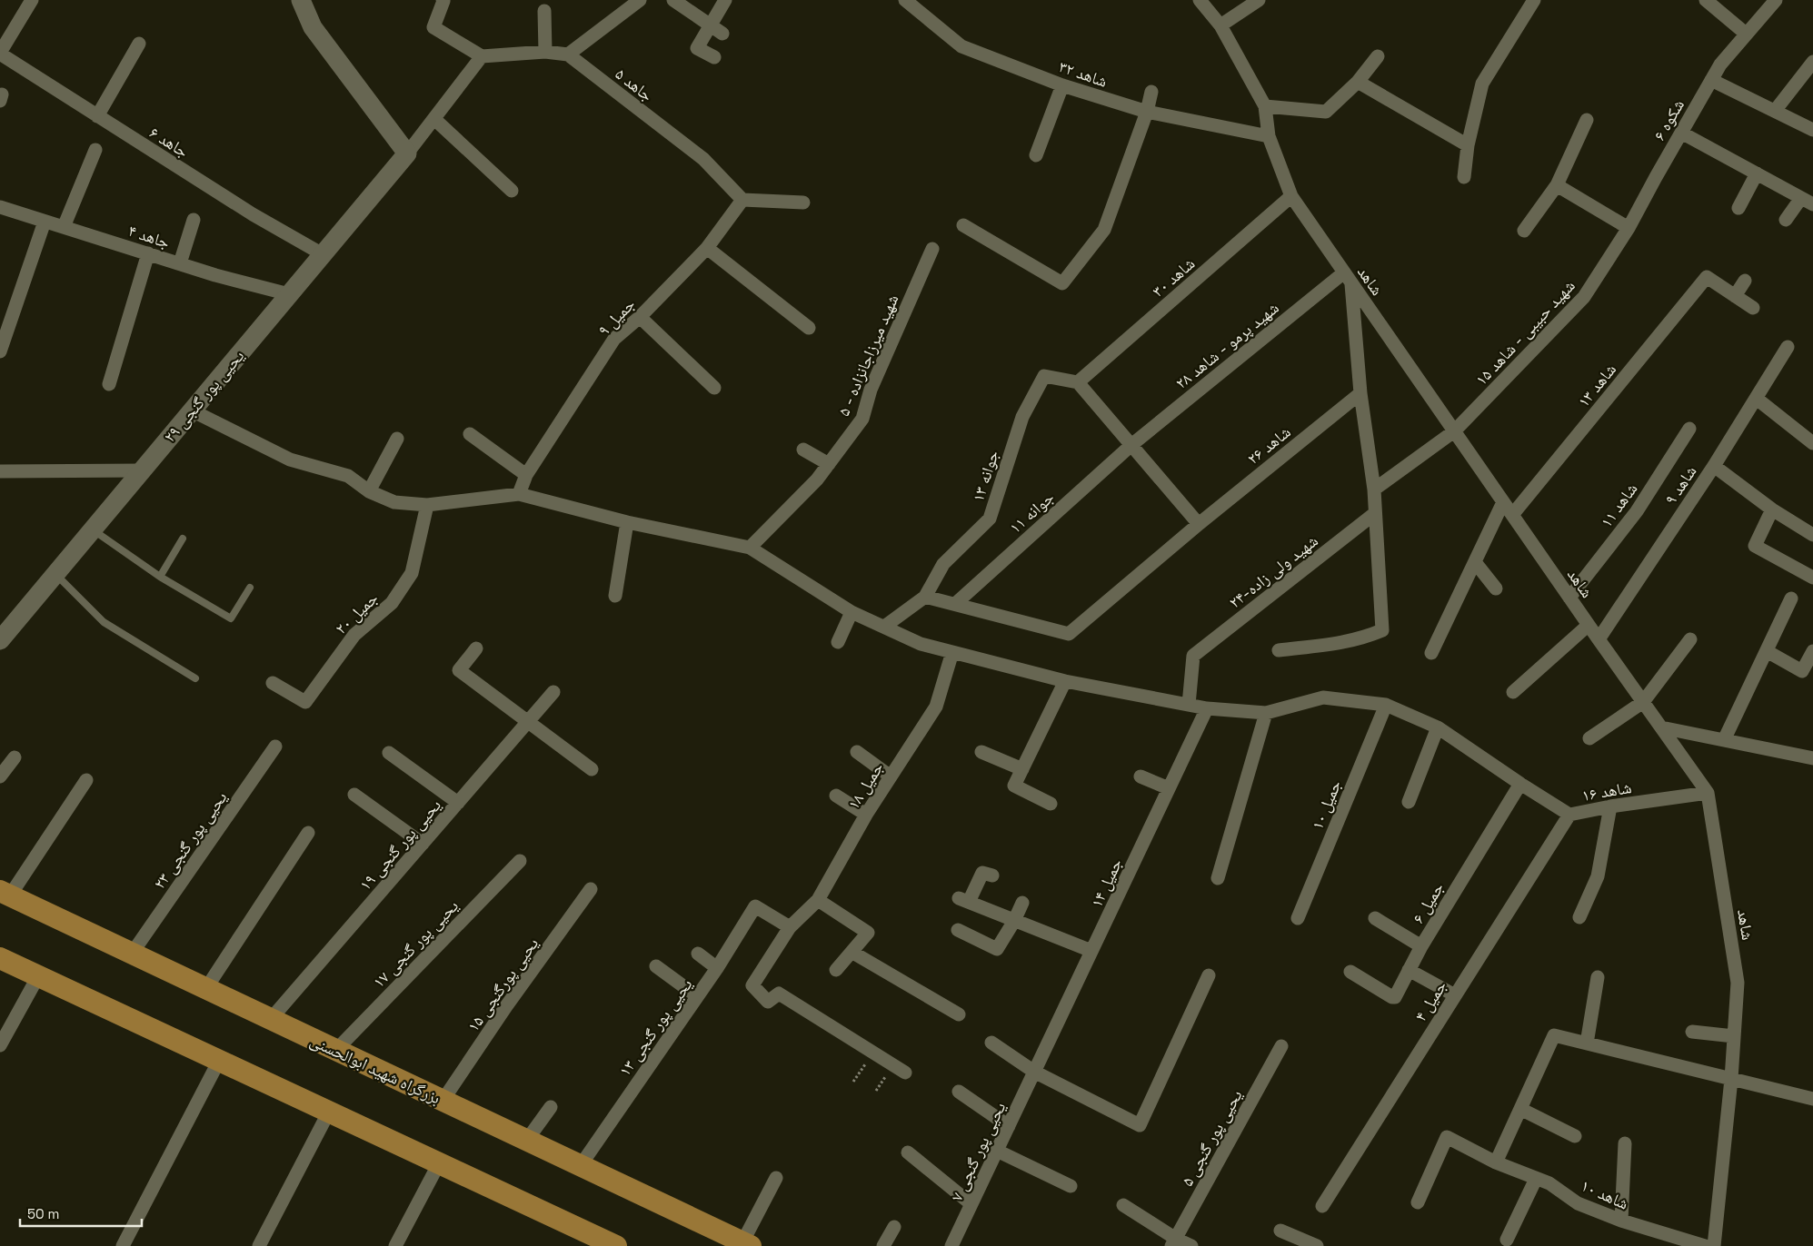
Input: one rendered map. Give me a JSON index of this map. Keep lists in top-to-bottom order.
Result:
{
  "streets": {
    "main road": ["یحیی پور گنجی ۲۹", "بزرگراه شهید ابوالحسنی"],
    "street": [
      "شاهد ۳۲",
      "جاهد ۵",
      "شکوه ۶",
      "جاهد ۶",
      "جاهد ۴",
      "شاهد ۳۰",
      "شاهد",
      "جمیل ۹",
      "شهید حبیبی - شاهد ۱۵",
      "شهید پرمو - شاهد ۲۸",
      "شهید میرزاجانزاده - ۵",
      "شاهد ۱۳",
      "شاهد ۲۶",
      "جوانه ۱۳",
      "شاهد ۹",
      "شاهد ۱۱",
      "جوانه ۱۱",
      "شهید ولی زاده-۲۴",
      "جمیل ۲۰",
      "جمیل ۱۸",
      "شاهد ۱۶",
      "جمیل ۱۰",
      "یحیی پور گنجی ۲۳",
      "یحیی پور گنجی ۱۹",
      "جمیل ۱۴",
      "جمیل ۶",
      "یحیی پور گنجی ۱۷",
      "یحیی پورگنجی ۱۵",
      "جمیل ۴",
      "یحیی پور گنجی ۱۳",
      "یحیی پور گنجی ۵",
      "یحیی پور گنجی ۷",
      "شاهد ۱۰"
    ]
  },
  "crossings": [
    ["شاهد ۳۲", "شاهد"],
    ["جاهد ۵", "جمیل ۹"],
    ["شکوه ۶", "شهید حبیبی - شاهد ۱۵"],
    ["جاهد ۶", "یحیی پور گنجی ۲۹"],
    ["جاهد ۴", "یحیی پور گنجی ۲۹"],
    ["شاهد ۳۰", "شاهد"],
    ["شاهد ۳۰", "جوانه ۱۳"],
    ["شاهد", "شهید حبیبی - شاهد ۱۵"],
    ["شاهد", "شهید پرمو - شاهد ۲۸"],
    ["شاهد", "شاهد ۱۳"],
    ["شاهد", "شاهد ۹"],
    ["شاهد", "شاهد ۱۱"],
    ["شاهد", "شاهد ۱۶"],
    ["شهید پرمو - شاهد ۲۸", "جوانه ۱۱"],
    ["شهید میرزاجانزاده - ۵", "شاهد ۱۶"],
    ["شاهد ۲۶", "جوانه ۱۱"],
    ["شهید ولی زاده-۲۴", "شاهد ۱۶"],
    ["جمیل ۱۸", "شاهد ۱۶"],
    ["جمیل ۱۸", "یحیی پور گنجی ۱۳"],
    ["شاهد ۱۶", "جمیل ۱۰"],
    ["شاهد ۱۶", "جمیل ۱۴"],
    ["شاهد ۱۶", "جمیل ۶"],
    ["شاهد ۱۶", "جمیل ۴"],
    ["یحیی پور گنجی ۲۳", "بزرگراه شهید ابوالحسنی"],
    ["یحیی پور گنجی ۱۹", "بزرگراه شهید ابوالحسنی"],
    ["جمیل ۱۴", "یحیی پور گنجی ۷"],
    ["یحیی پور گنجی ۱۷", "بزرگراه شهید ابوالحسنی"],
    ["یحیی پورگنجی ۱۵", "بزرگراه شهید ابوالحسنی"],
    ["یحیی پور گنجی ۱۳", "بزرگراه شهید ابوالحسنی"]
  ],
  "scale_bar": "50 m"
}
